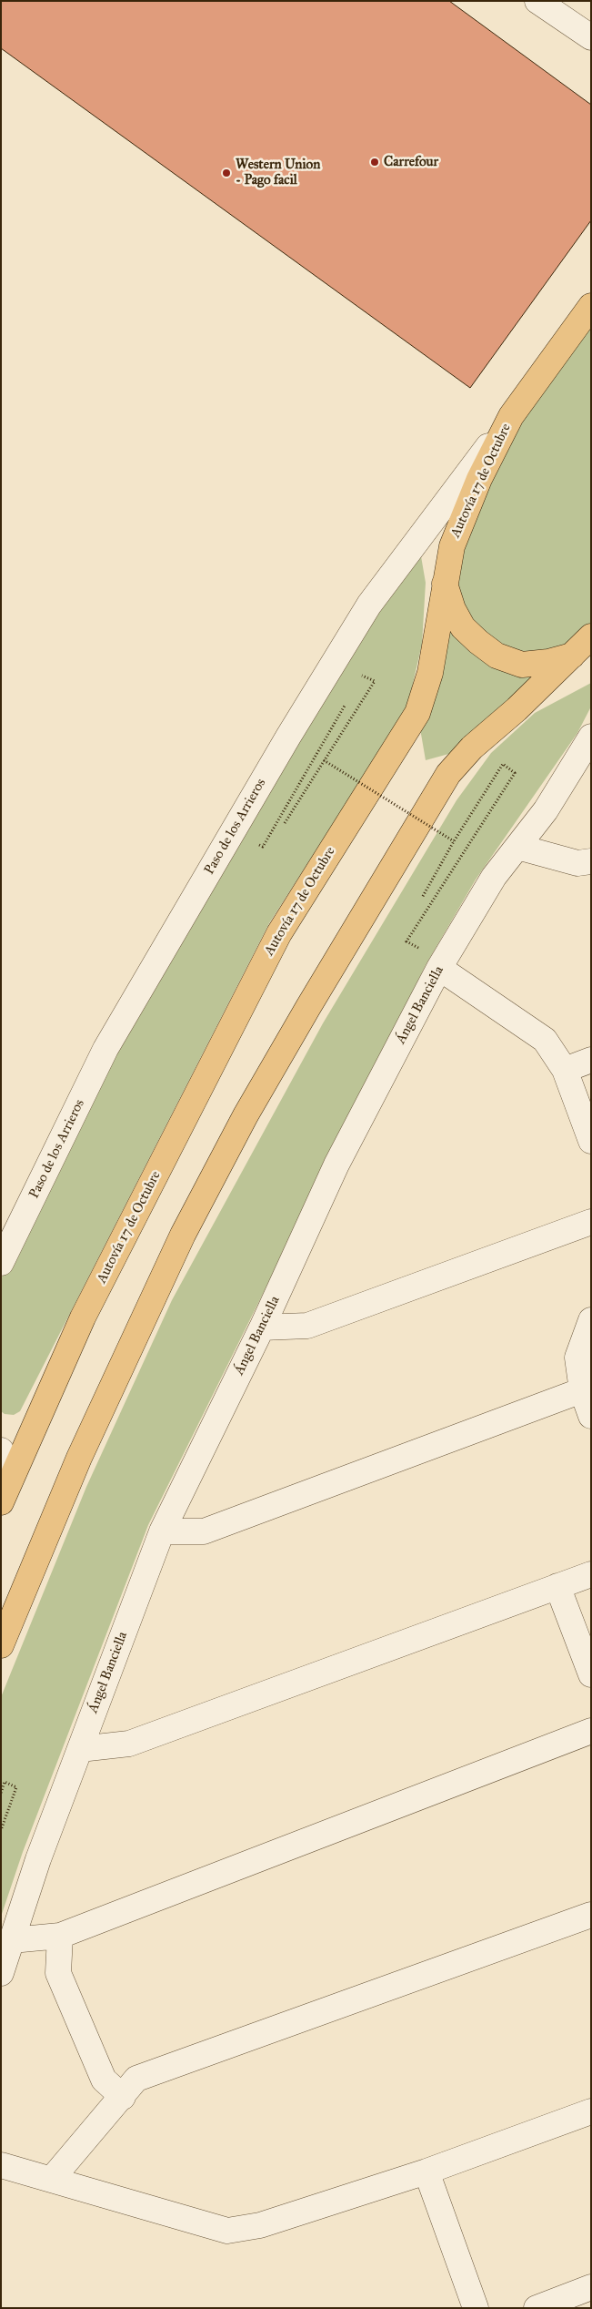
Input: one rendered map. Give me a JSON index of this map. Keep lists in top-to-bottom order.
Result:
{
  "streets": {
    "highway": ["Autovía 17 de Octubre"],
    "street": ["Paso de los Arrieros", "Ángel Banciella"]
  },
  "crossings": [
    ["Autovía 17 de Octubre", "Paso de los Arrieros"]
  ],
  "places": ["Carrefour", "Western Union - Pago facil"]
}
